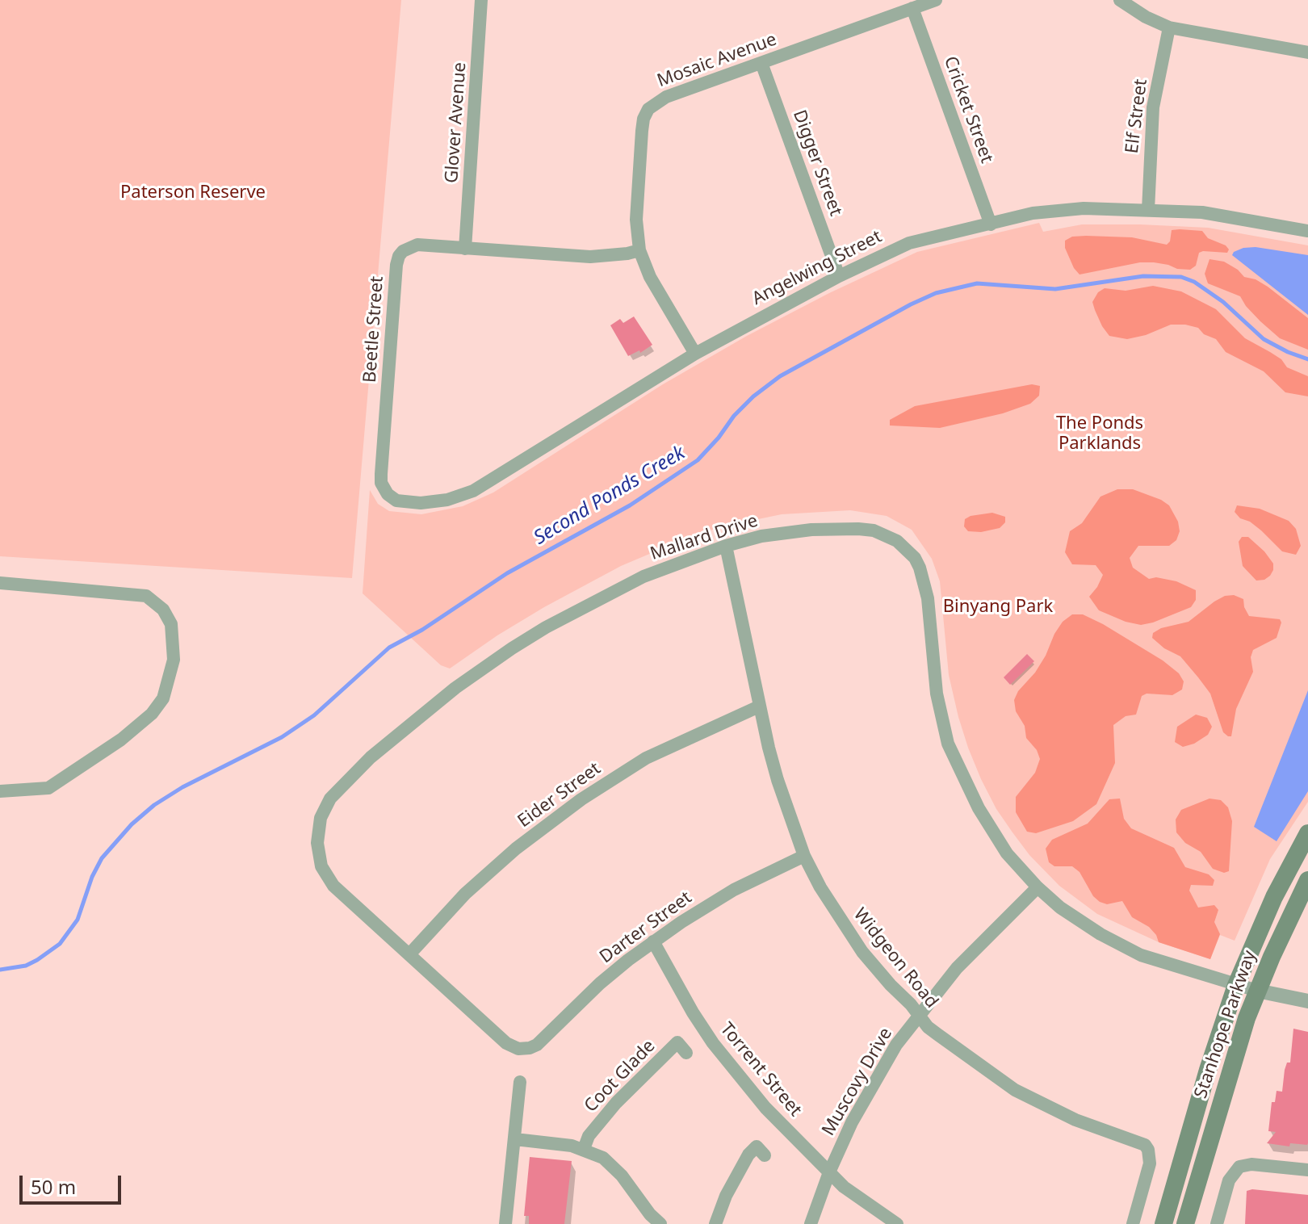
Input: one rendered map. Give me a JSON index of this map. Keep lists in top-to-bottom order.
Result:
{
  "streets": {
    "main road": ["Stanhope Parkway"],
    "street": [
      "Mosaic Avenue",
      "Cricket Street",
      "Elf Street",
      "Glover Avenue",
      "Digger Street",
      "Angelwing Street",
      "Beetle Street",
      "Mallard Drive",
      "Eider Street",
      "Darter Street",
      "Widgeon Road",
      "Torrent Street",
      "Coot Glade",
      "Muscovy Drive"
    ]
  },
  "crossings": [
    ["Mosaic Avenue", "Cricket Street"],
    ["Mosaic Avenue", "Digger Street"],
    ["Mosaic Avenue", "Angelwing Street"],
    ["Mosaic Avenue", "Beetle Street"],
    ["Cricket Street", "Angelwing Street"],
    ["Elf Street", "Angelwing Street"],
    ["Glover Avenue", "Beetle Street"],
    ["Digger Street", "Angelwing Street"],
    ["Angelwing Street", "Beetle Street"],
    ["Mallard Drive", "Eider Street"],
    ["Mallard Drive", "Darter Street"],
    ["Mallard Drive", "Widgeon Road"],
    ["Mallard Drive", "Stanhope Parkway"],
    ["Mallard Drive", "Muscovy Drive"],
    ["Eider Street", "Widgeon Road"],
    ["Darter Street", "Widgeon Road"],
    ["Darter Street", "Torrent Street"],
    ["Widgeon Road", "Muscovy Drive"],
    ["Torrent Street", "Muscovy Drive"]
  ],
  "water": ["Second Ponds Creek"],
  "parks": ["Paterson Reserve", "The Ponds Parklands", "Binyang Park"],
  "scale_bar": "50 m"
}
